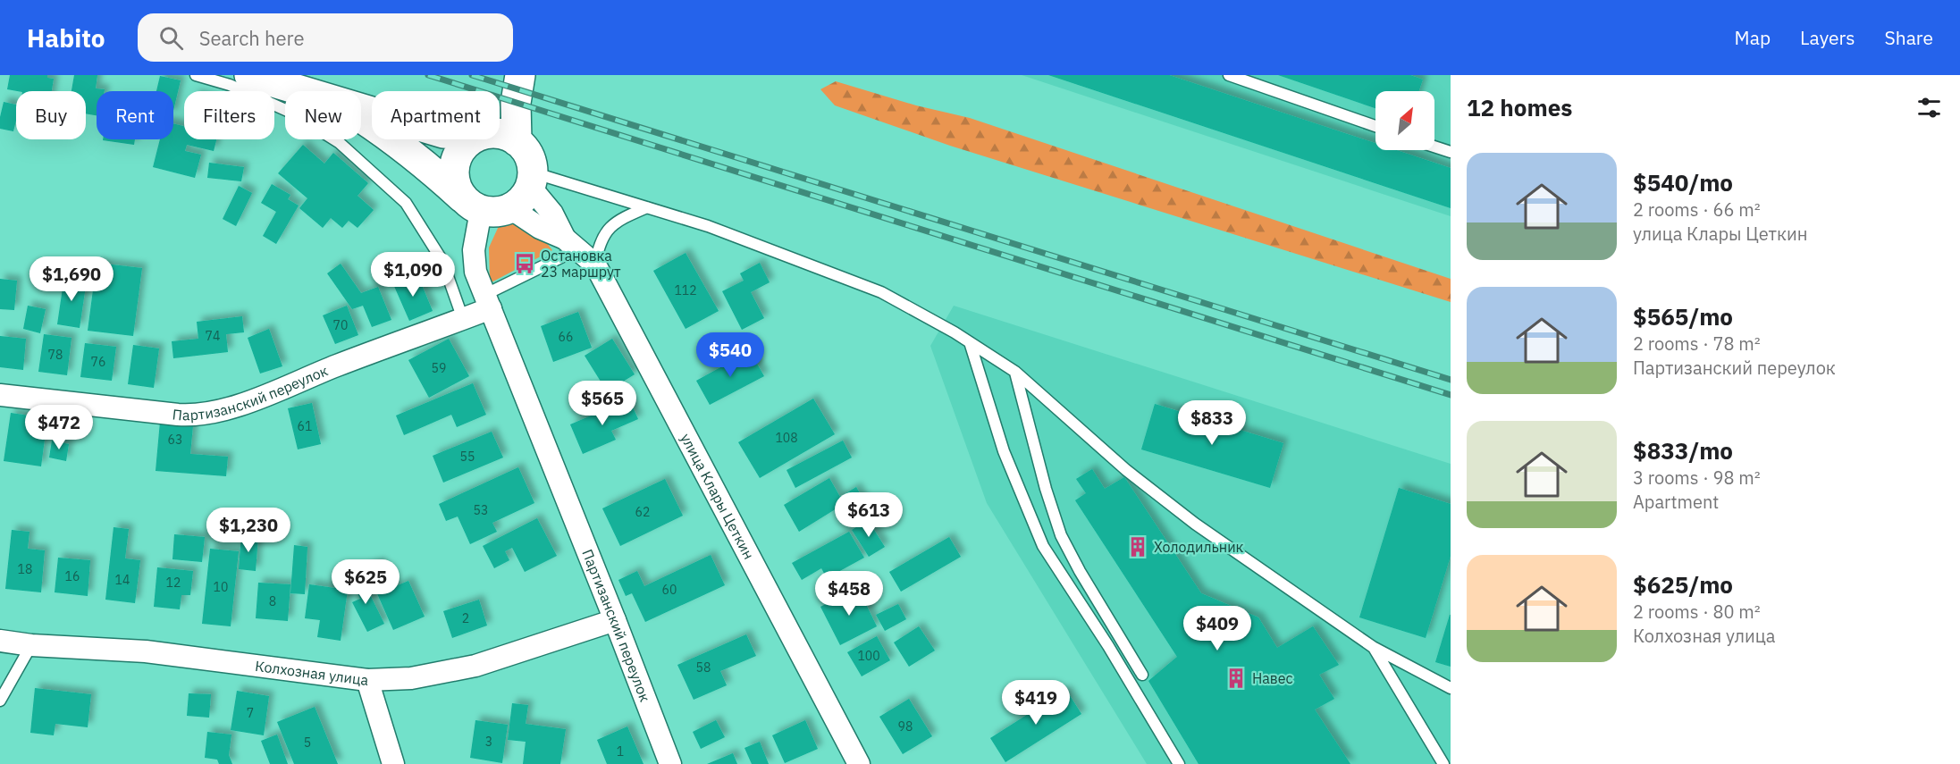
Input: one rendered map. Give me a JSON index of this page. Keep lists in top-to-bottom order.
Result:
{
  "streets": {
    "street": ["Партизанский переулок", "улица Клары Цеткин", "Колхозная улица"]
  },
  "crossings": [
    ["Партизанский переулок", "Колхозная улица"]
  ],
  "places": {
    "bus stop": ["Остановка 23 маршрут"],
    "building": ["Холодильник", "Навес"]
  },
  "house_numbers": [
    "112",
    "70",
    "74",
    "66",
    "78",
    "76",
    "59",
    "61",
    "108",
    "63",
    "55",
    "53",
    "62",
    "18",
    "16",
    "14",
    "12",
    "10",
    "60",
    "8",
    "2",
    "100",
    "58",
    "7",
    "98",
    "3",
    "5",
    "1"
  ],
  "north": "top right",
  "page": {
    "header": "Habito",
    "search": "Search here",
    "nav": ["Map", "Layers", "Share"],
    "heading": "12 homes",
    "chip": [
      "Buy",
      "Rent",
      "Filters",
      "New",
      "Apartment"
    ],
    "list": [
      {
        "name": "$540/mo",
        "note": "2 rooms · 66 m² · улица Клары Цеткин"
      },
      {
        "name": "$565/mo",
        "note": "2 rooms · 78 m² · Партизанский переулок"
      },
      {
        "name": "$833/mo",
        "note": "3 rooms · 98 m² · Apartment"
      },
      {
        "name": "$625/mo",
        "note": "2 rooms · 80 m² · Колхозная улица"
      }
    ],
    "price": [
      "$1,090",
      "$1,690",
      "$540",
      "$565",
      "$833",
      "$472",
      "$613",
      "$1,230",
      "$625",
      "$458",
      "$409",
      "$419"
    ]
  }
}
